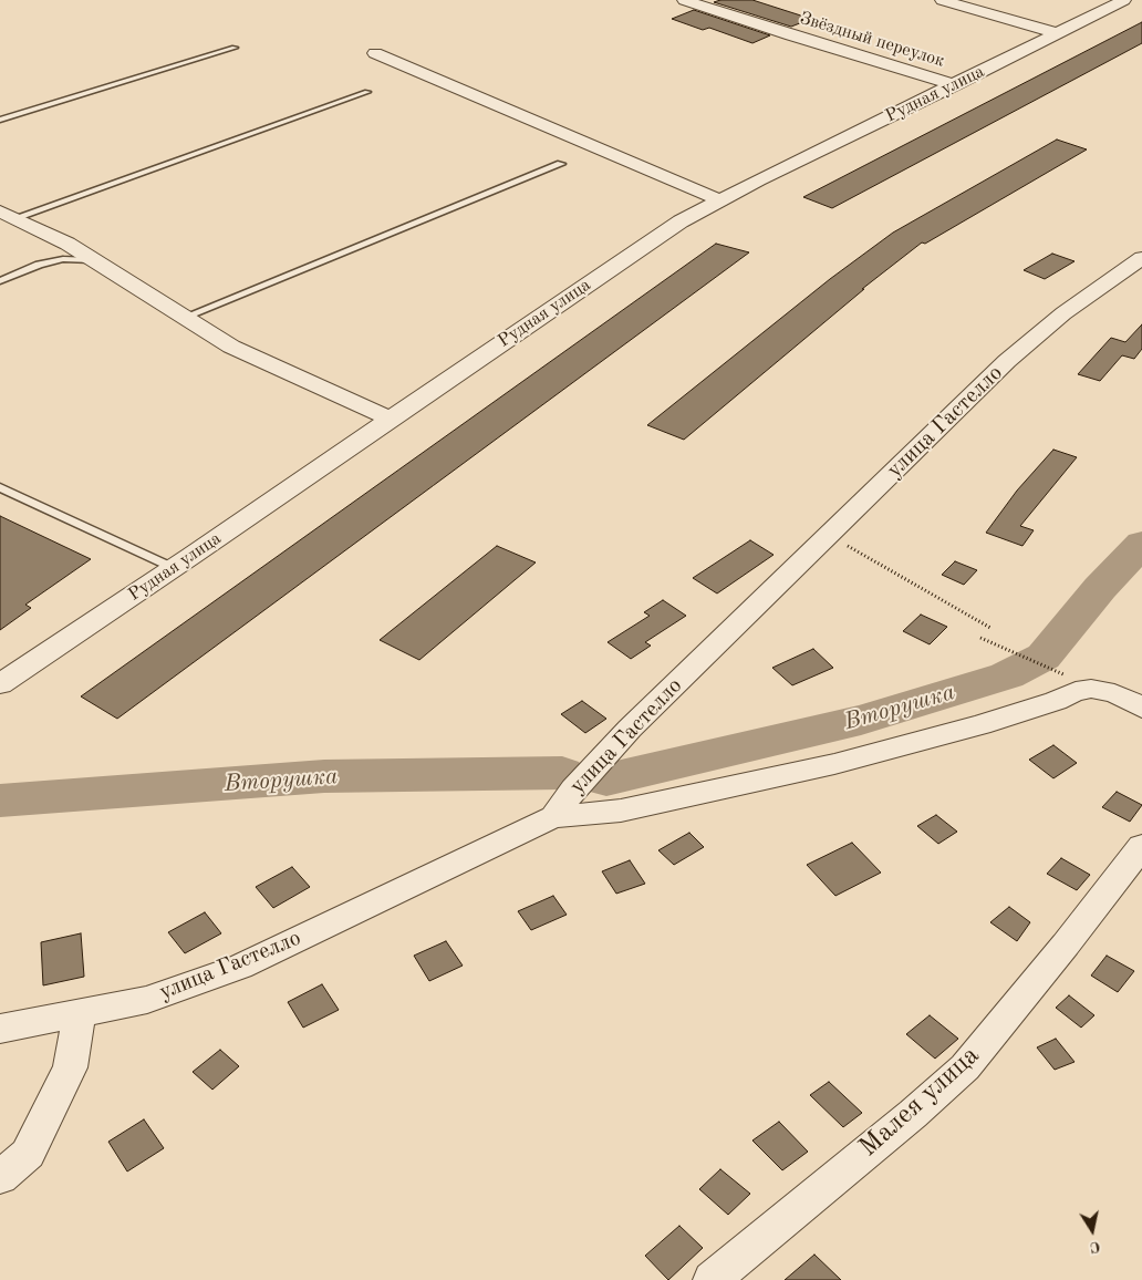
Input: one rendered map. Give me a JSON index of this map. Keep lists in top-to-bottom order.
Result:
{
  "streets": {
    "street": [
      "Звёздный переулок",
      "Рудная улица",
      "улица Гастелло",
      "Малея улица"
    ]
  },
  "crossings": [
    ["Звёздный переулок", "Рудная улица"]
  ],
  "water": ["Вторушка"],
  "north": "bottom"
}
